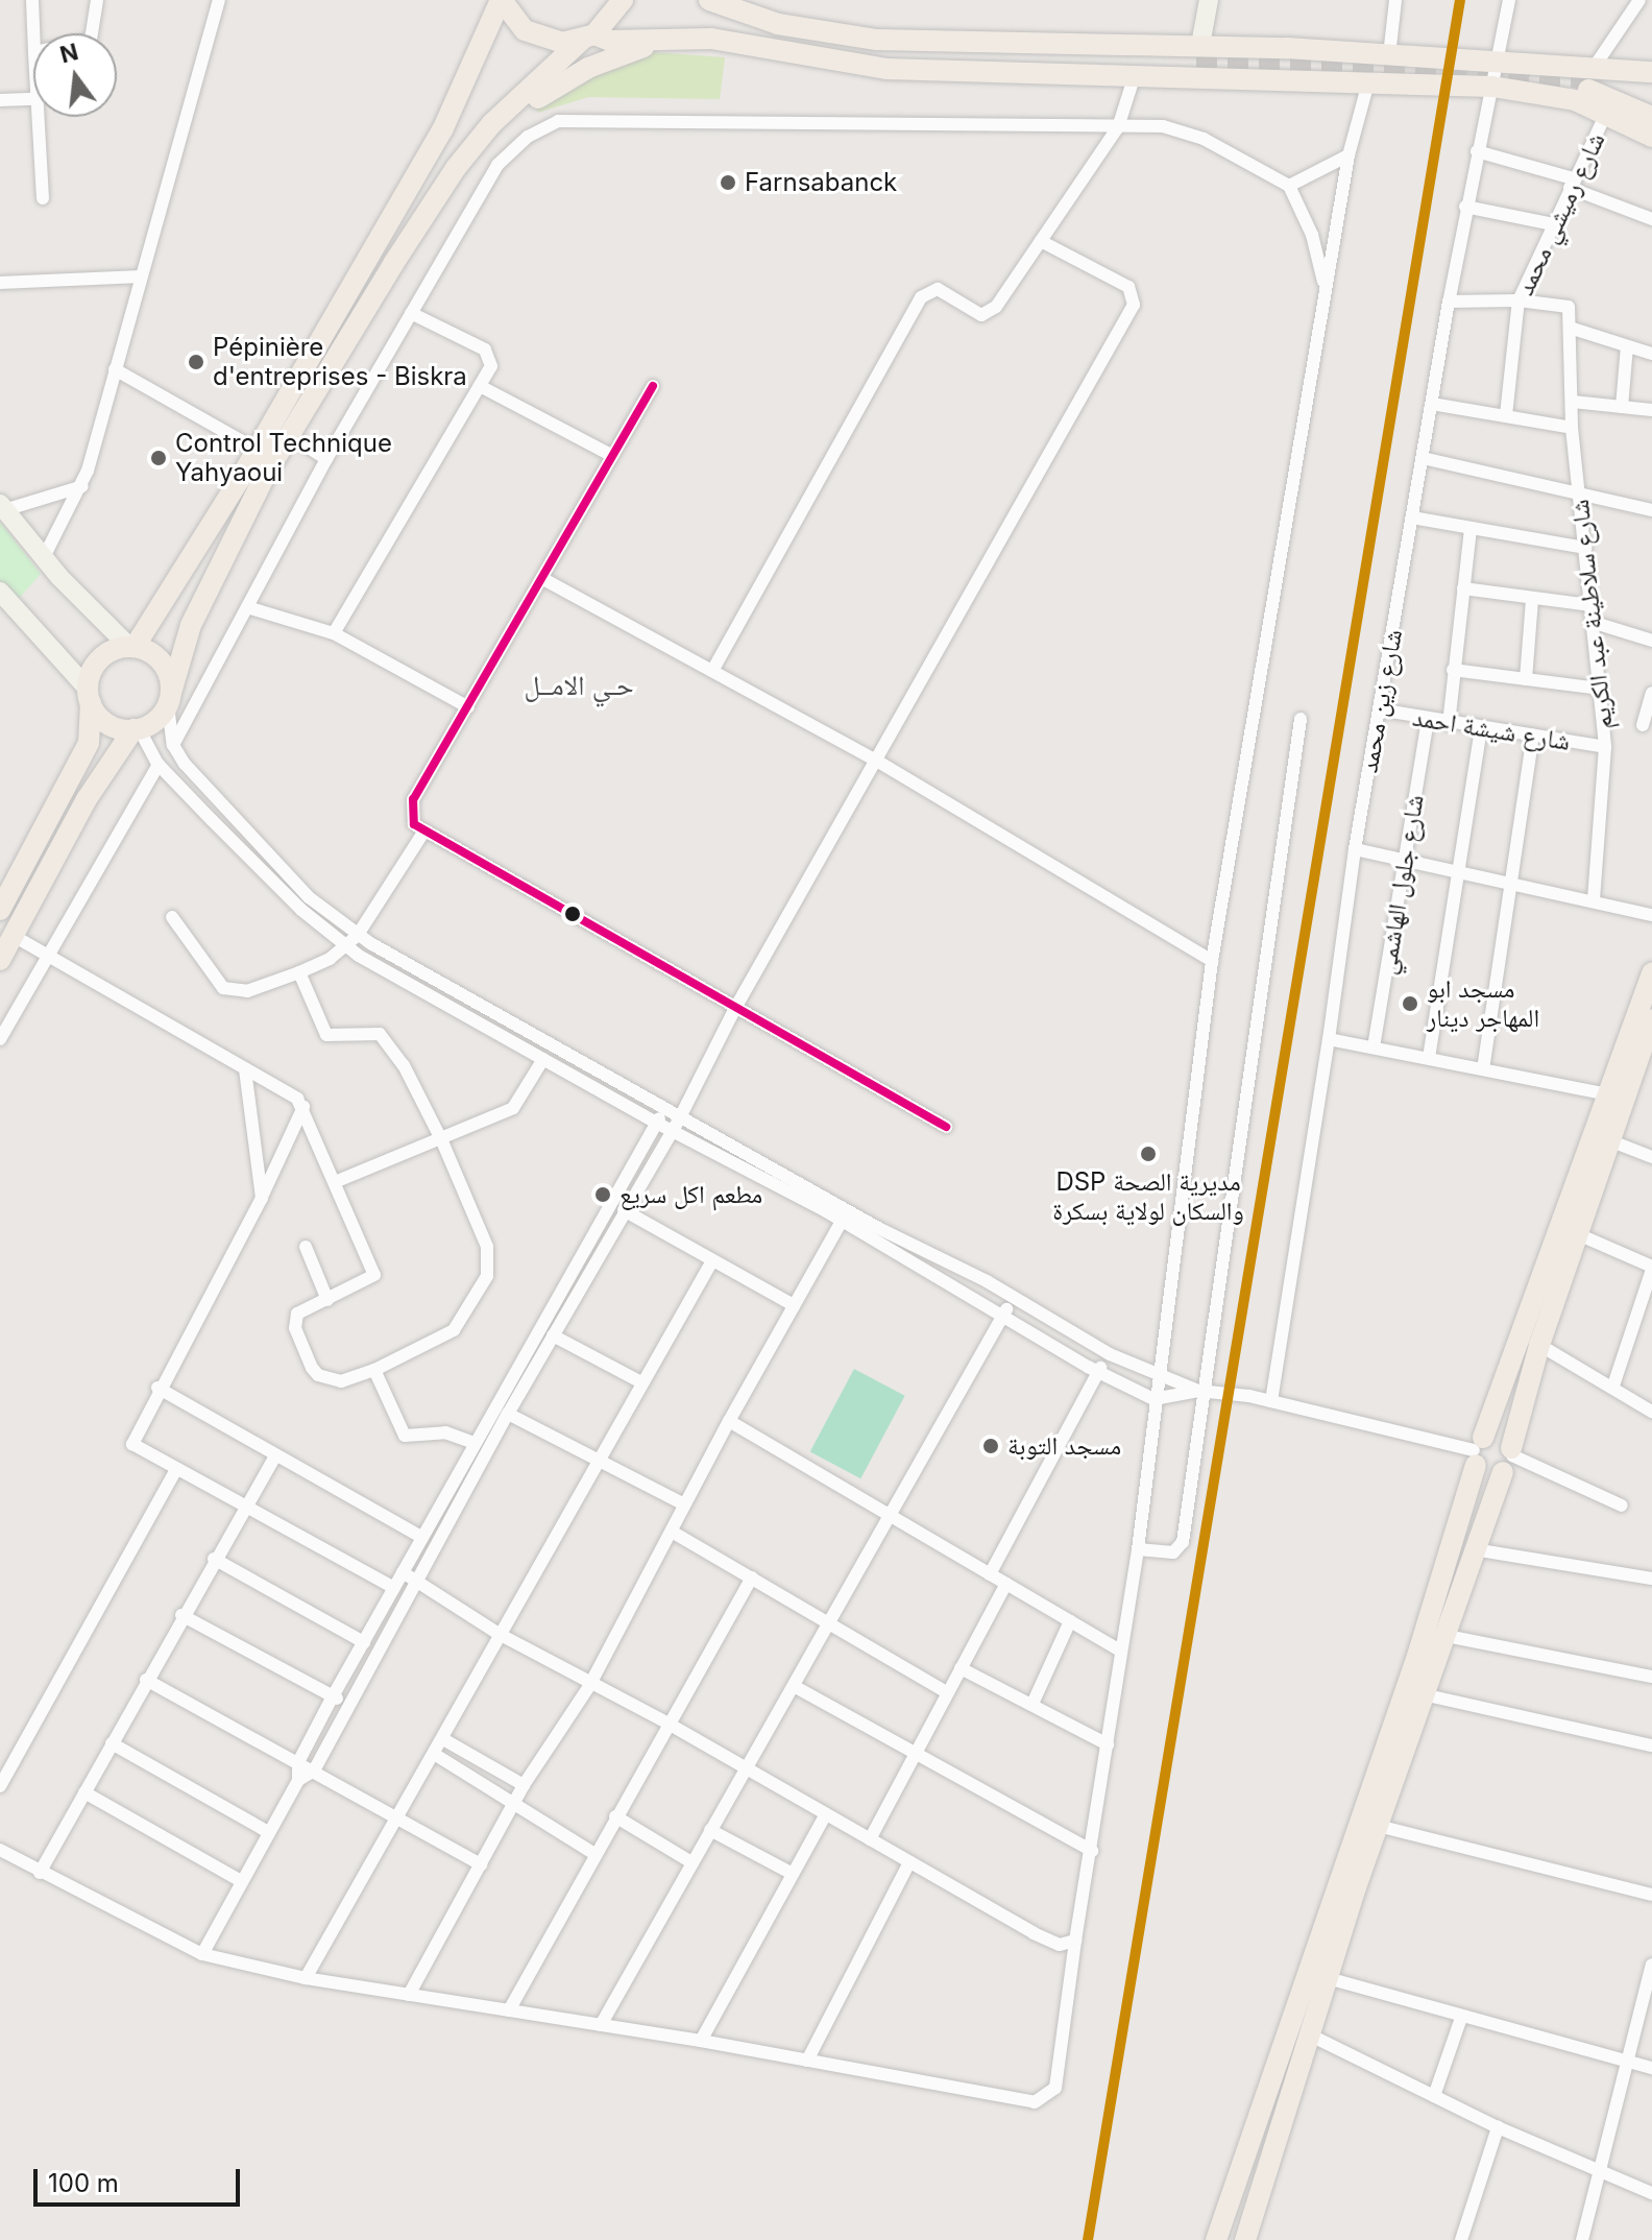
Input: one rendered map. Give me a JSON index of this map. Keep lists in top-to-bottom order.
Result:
{
  "streets": {
    "street": [
      "شارع رميشي محمد",
      "شارع سلاطينة عبد الكريم",
      "شارع زين محمد",
      "شارع شيشة احمد",
      "شارع جلول الهاشمي"
    ]
  },
  "crossings": [
    ["شارع سلاطينة عبد الكريم", "شارع شيشة احمد"],
    ["شارع زين محمد", "شارع شيشة احمد"],
    ["شارع شيشة احمد", "شارع جلول الهاشمي"]
  ],
  "districts": ["حـي الامــل"],
  "places": [
    "Farnsabanck",
    "Pépinière d'entreprises - Biskra",
    "Control Technique Yahyaoui",
    "مسجد ابو المهاجر دينار",
    "DSP مديرية الصحة والسكان لولاية بسكرة",
    "مطعم اكل سريع",
    "مسجد التوبة"
  ],
  "scale_bar": "100 m",
  "north": "top"
}
